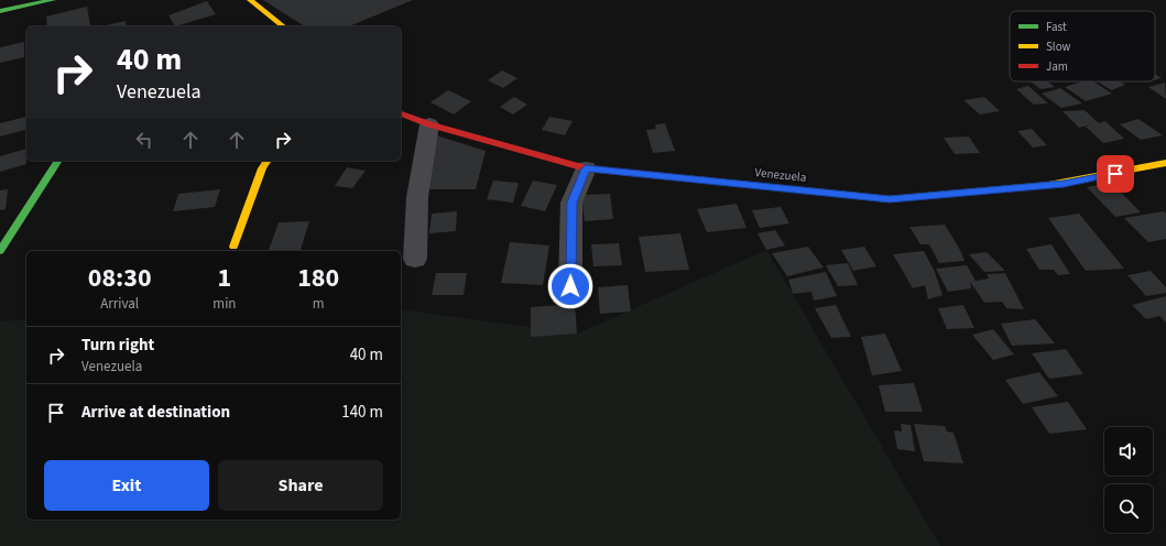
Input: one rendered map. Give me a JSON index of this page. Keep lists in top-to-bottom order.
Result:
{
  "streets": {
    "street": ["Venezuela"]
  },
  "legend": ["Fast", "Slow", "Jam"],
  "page": {
    "turn": ["40 m", "Venezuela"],
    "eta": [
      "08:30",
      "Arrival",
      "1",
      "min",
      "180",
      "m"
    ],
    "list": [
      {
        "name": "Turn right",
        "note": "Venezuela",
        "value": "40 m"
      },
      {
        "name": "Arrive at destination",
        "value": "140 m"
      }
    ],
    "buttons": ["Exit", "Share"]
  }
}
